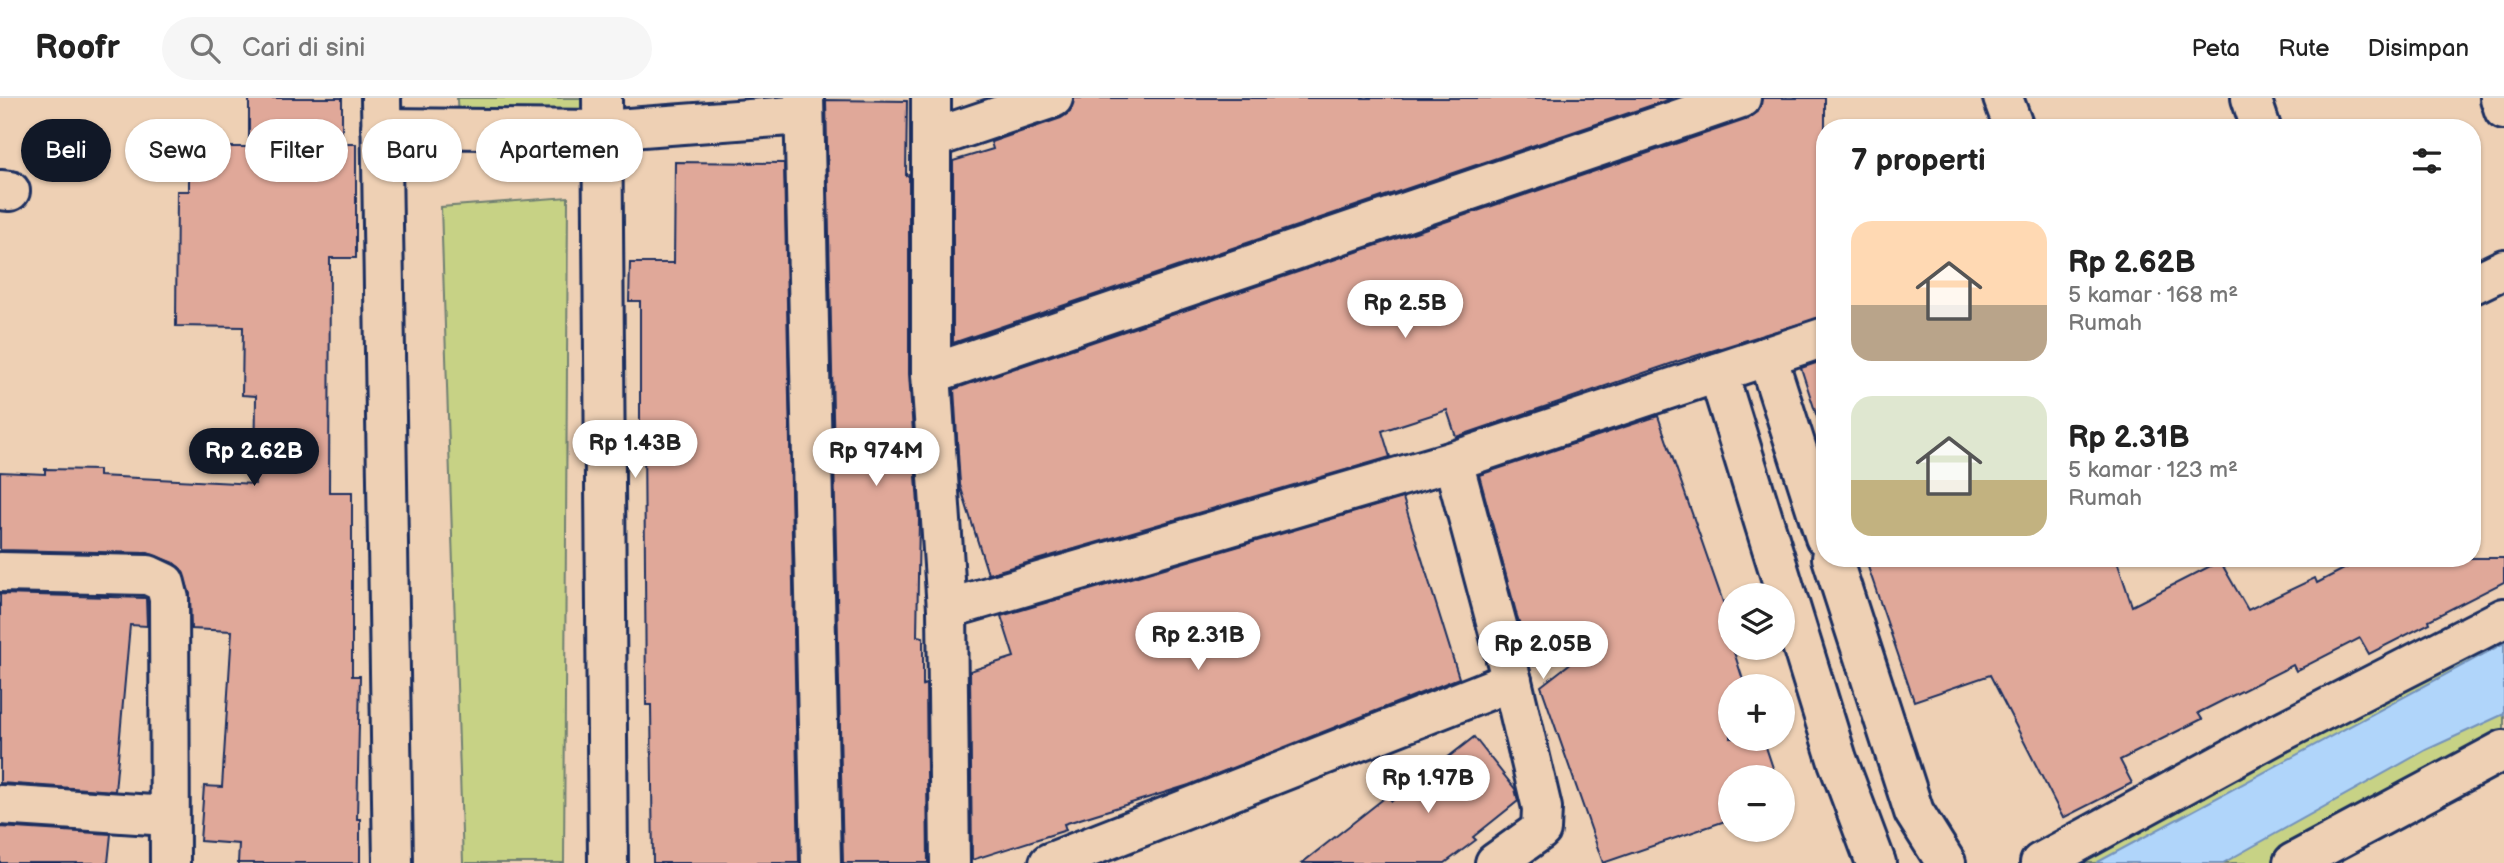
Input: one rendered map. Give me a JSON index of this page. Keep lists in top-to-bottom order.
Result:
{
  "page": {
    "header": "Roofr",
    "search": "Cari di sini",
    "nav": ["Peta", "Rute", "Disimpan"],
    "chip": [
      "Beli",
      "Sewa",
      "Filter",
      "Baru",
      "Apartemen"
    ],
    "heading": "7 properti",
    "list": [
      {
        "name": "Rp 2.62B",
        "note": "5 kamar · 168 m² · Rumah"
      },
      {
        "name": "Rp 2.31B",
        "note": "5 kamar · 123 m² · Rumah"
      }
    ],
    "price": [
      "Rp 2.5B",
      "Rp 1.43B",
      "Rp 2.62B",
      "Rp 974M",
      "Rp 2.31B",
      "Rp 2.05B",
      "Rp 1.97B"
    ],
    "map_buttons": ["+", "−"]
  }
}
